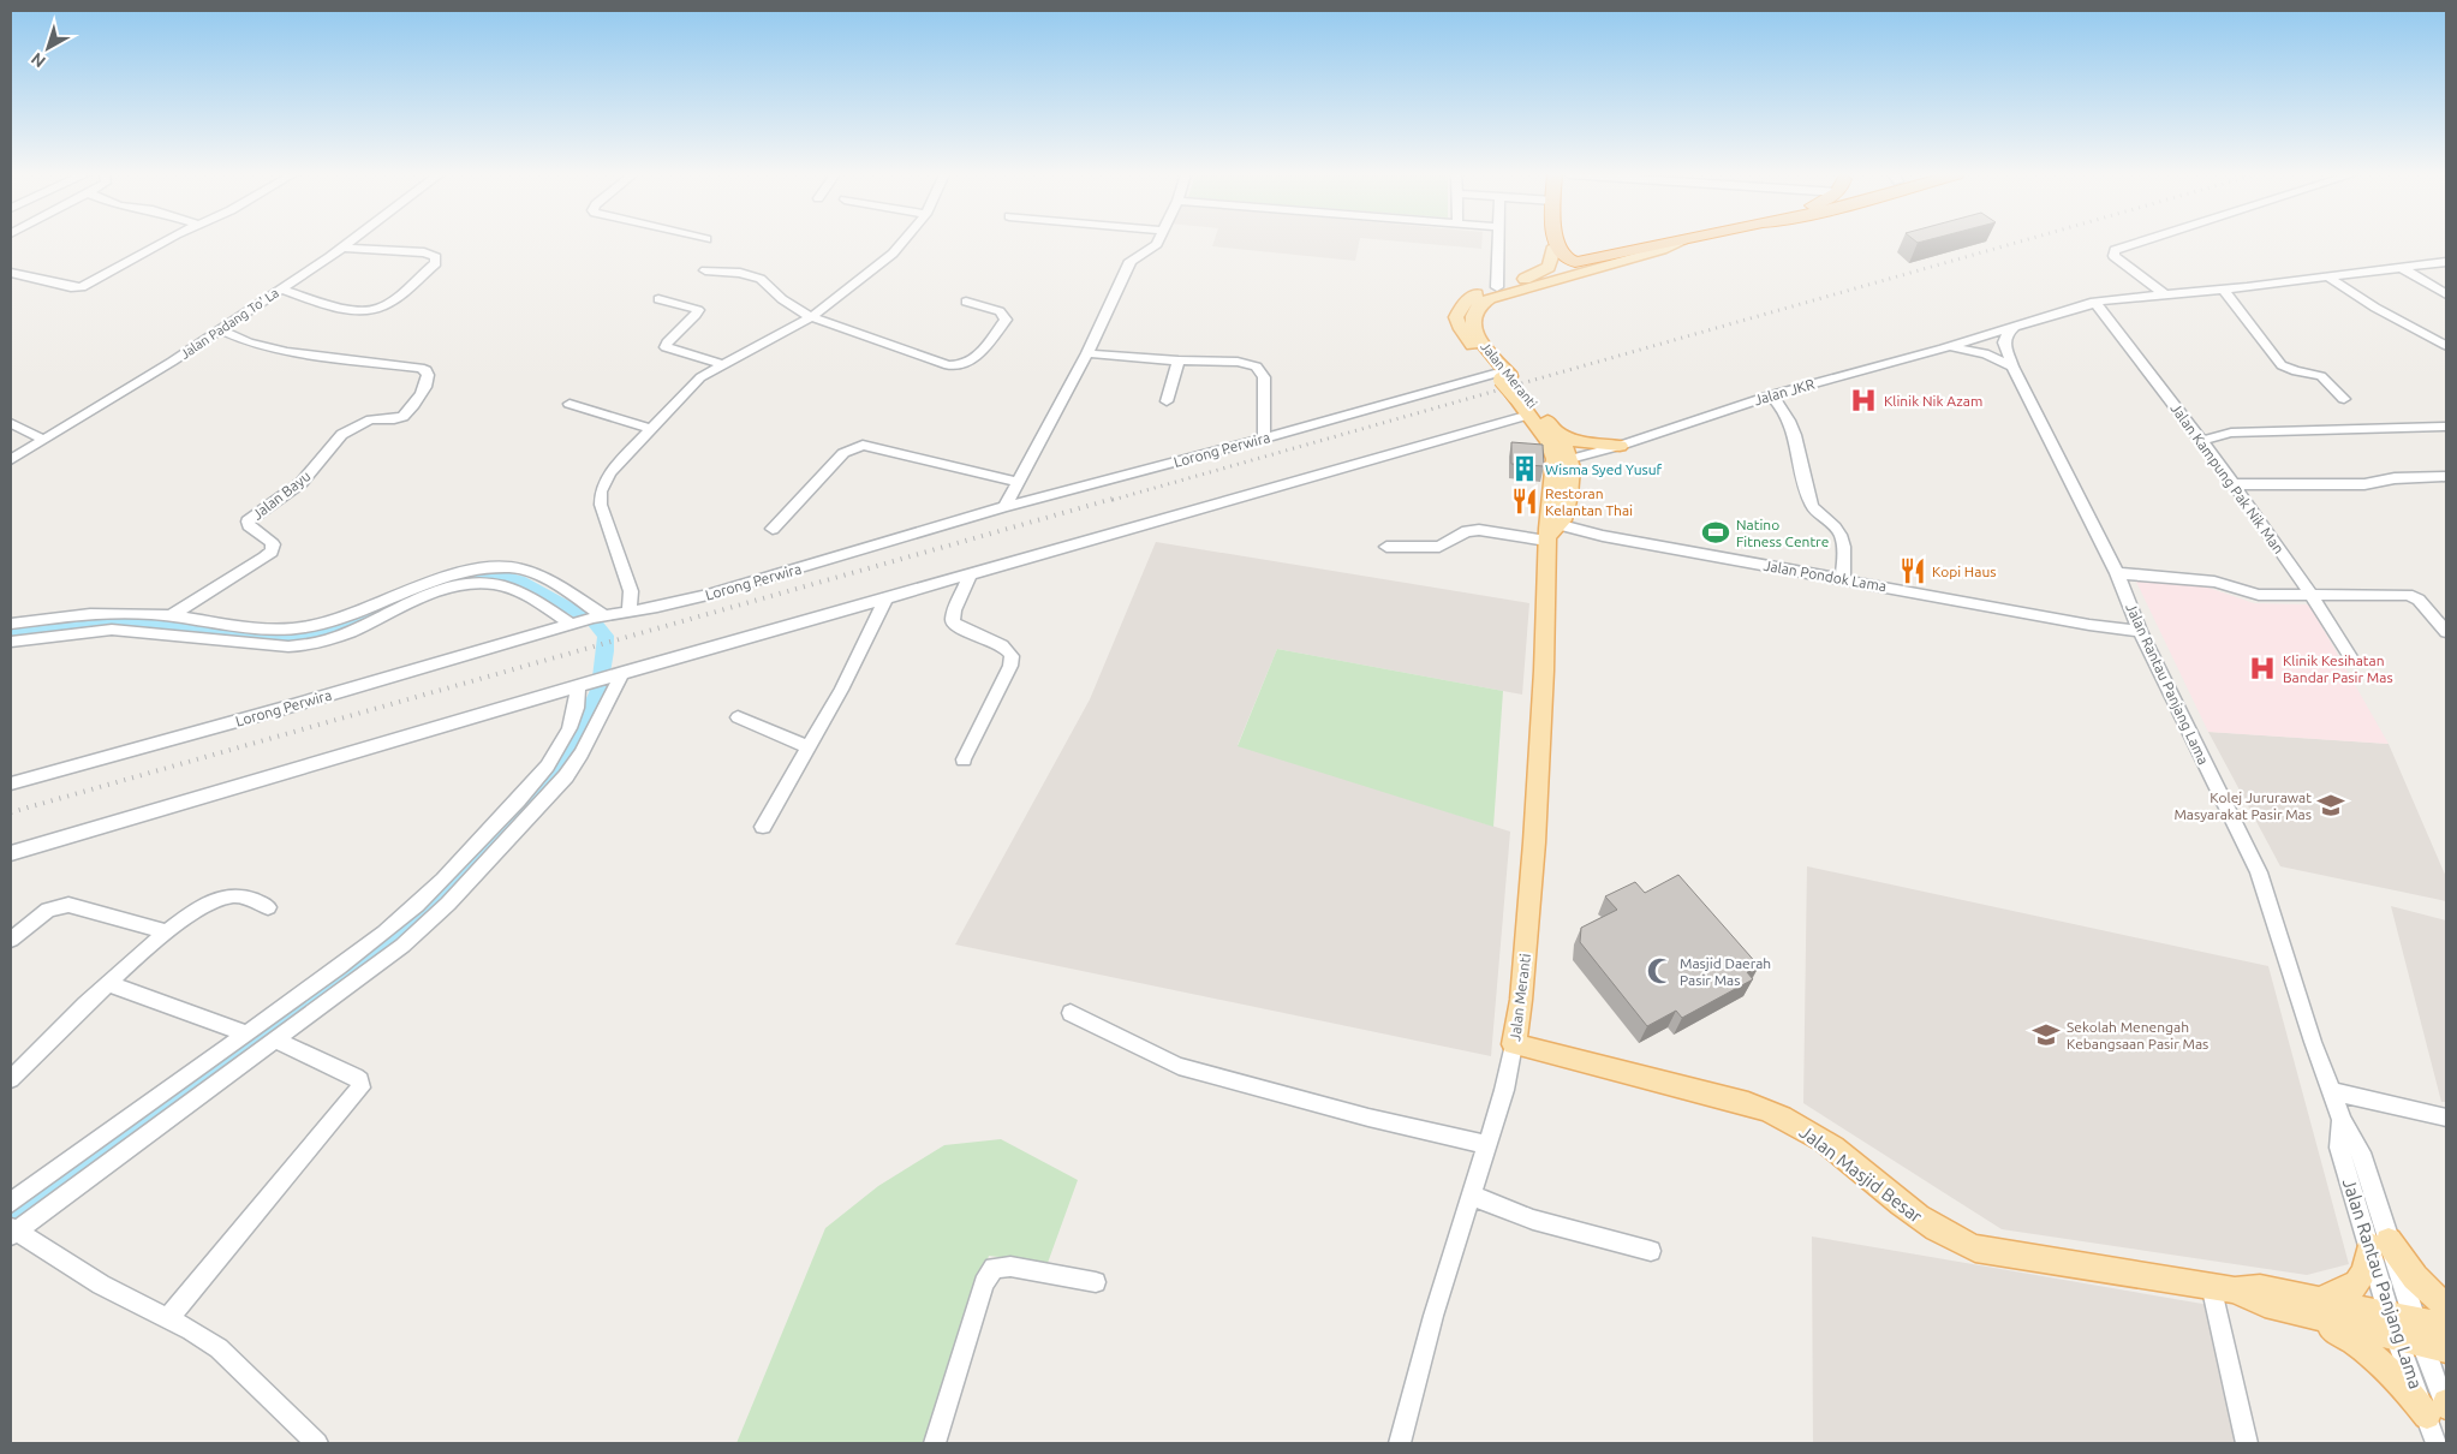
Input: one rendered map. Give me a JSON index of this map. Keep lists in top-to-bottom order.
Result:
{
  "streets": {
    "main road": ["Jalan Meranti", "Jalan Masjid Besar"],
    "street": [
      "Jalan Padang To' La",
      "Jalan JKR",
      "Lorong Perwira",
      "Jalan Kampung Pak Nik Man",
      "Jalan Bayu",
      "Jalan Pondok Lama",
      "Jalan Rantau Panjang Lama"
    ]
  },
  "crossings": [
    ["Jalan Padang To' La", "Jalan Bayu"],
    ["Jalan Meranti", "Jalan JKR"],
    ["Jalan Meranti", "Lorong Perwira"],
    ["Jalan Meranti", "Jalan Pondok Lama"],
    ["Jalan Meranti", "Jalan Masjid Besar"],
    ["Jalan JKR", "Jalan Kampung Pak Nik Man"],
    ["Jalan JKR", "Jalan Rantau Panjang Lama"],
    ["Jalan Pondok Lama", "Jalan Rantau Panjang Lama"]
  ],
  "places": {
    "hospital": ["Klinik Nik Azam", "Klinik Kesihatan Bandar Pasir Mas"],
    "building": ["Wisma Syed Yusuf"],
    "restaurant": ["Restoran Kelantan Thai", "Kopi Haus"],
    "sports": ["Natino Fitness Centre"],
    "school or university": ["Kolej Jururawat Masyarakat Pasir Mas", "Sekolah Menengah Kebangsaan Pasir Mas"],
    "mosque": ["Masjid Daerah Pasir Mas"]
  },
  "north": "bottom left"
}
